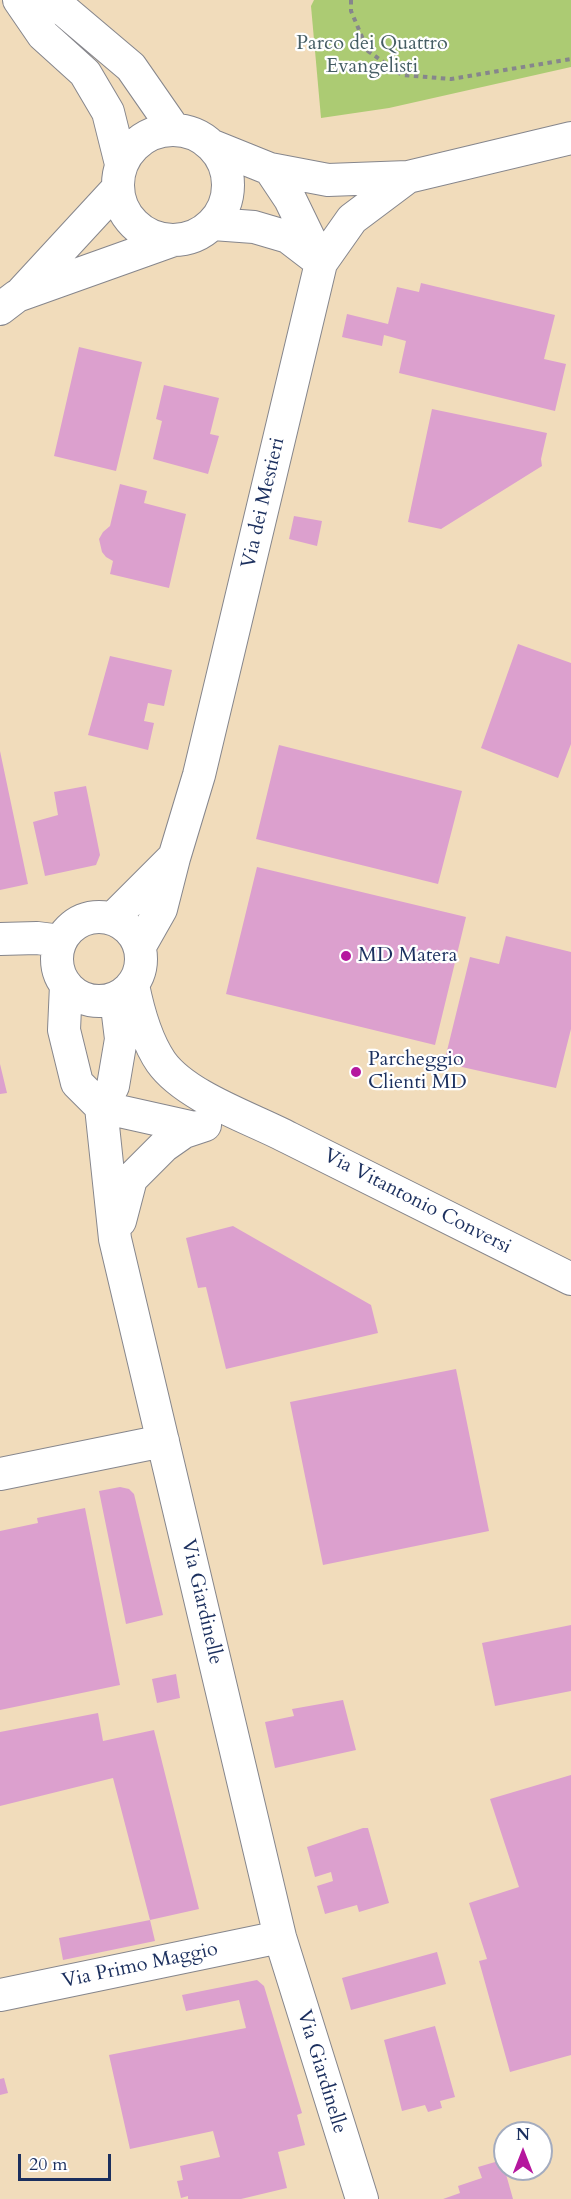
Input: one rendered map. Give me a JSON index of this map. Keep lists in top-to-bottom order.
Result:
{
  "streets": {
    "street": [
      "Via dei Mestieri",
      "Via Vitantonio Conversi",
      "Via Giardinelle",
      "Via Primo Maggio"
    ]
  },
  "crossings": [
    ["Via dei Mestieri", "Via Vitantonio Conversi"],
    ["Via Vitantonio Conversi", "Via Giardinelle"],
    ["Via Giardinelle", "Via Primo Maggio"]
  ],
  "parks": ["Parco dei Quattro Evangelisti"],
  "places": ["MD Matera", "Parcheggio Clienti MD"],
  "scale_bar": "20 m",
  "north": "top"
}
